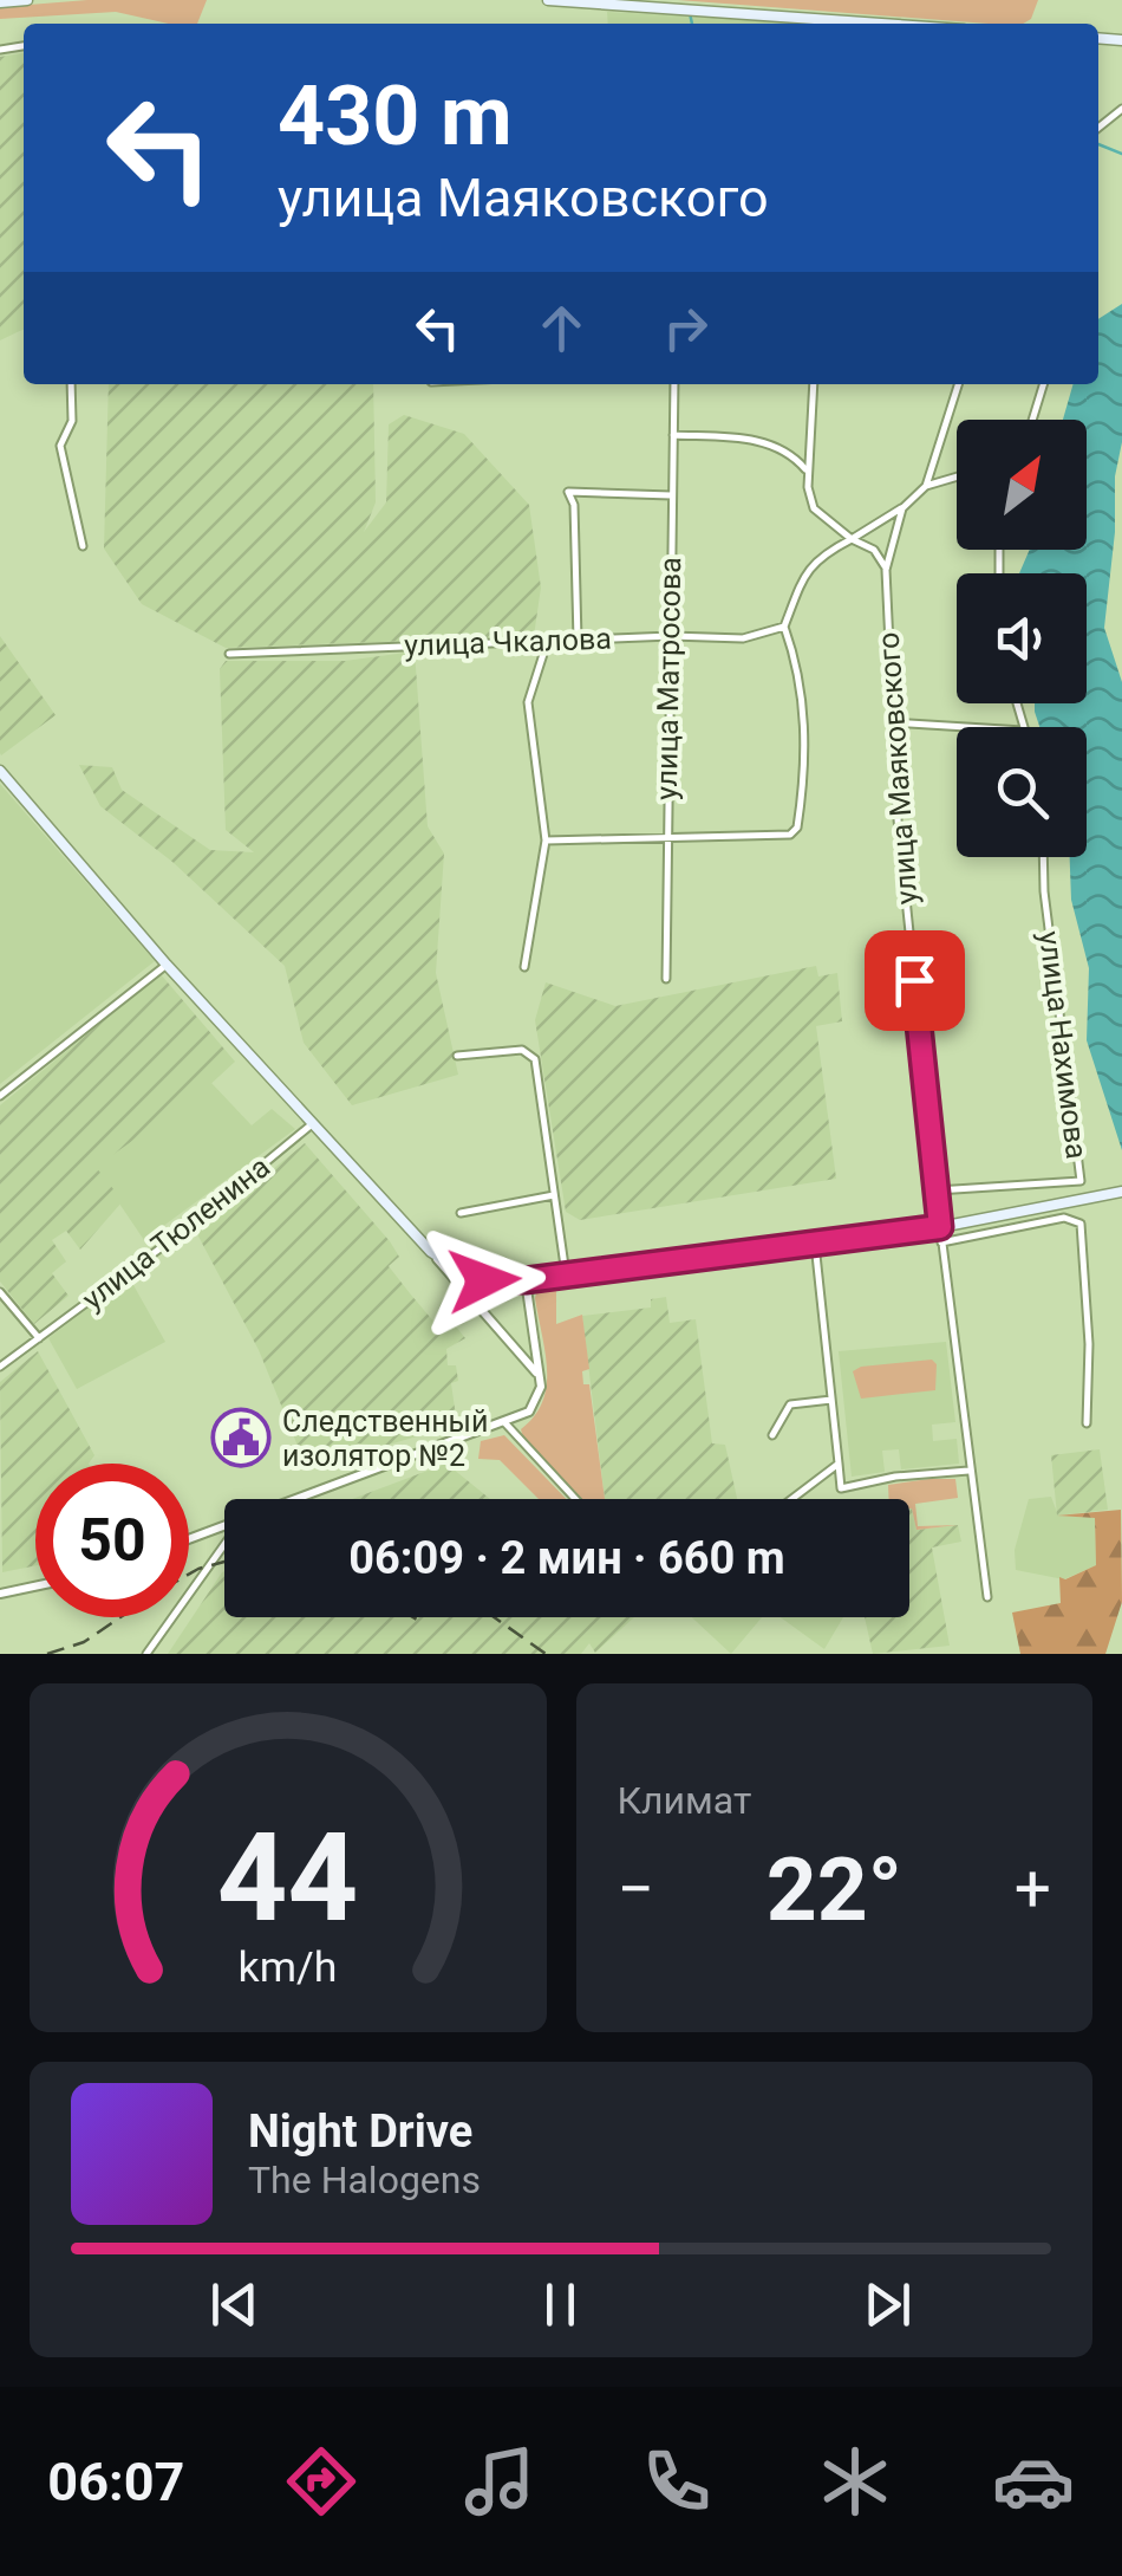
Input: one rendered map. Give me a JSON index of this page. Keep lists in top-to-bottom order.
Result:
{
  "streets": {
    "street": [
      "улица Чкалова",
      "улица Матросова",
      "улица Маяковского",
      "улица Нахимова",
      "улица Тюленина"
    ]
  },
  "crossings": [
    ["улица Чкалова", "улица Матросова"],
    ["улица Маяковского", "улица Нахимова"]
  ],
  "places": {
    "public building": ["Следственный изолятор №2"]
  },
  "north": "top right",
  "page": {
    "turn": ["430 m", "улица Маяковского"],
    "limit": "50",
    "trip": "06:09 · 2 мин · 660 m",
    "tile": "Климат",
    "heat": ["−", "22°", "+"],
    "song": ["Night Drive", "The Halogens"],
    "tabs": "06:07",
    "gauge": ["44", "km/h"]
  }
}
